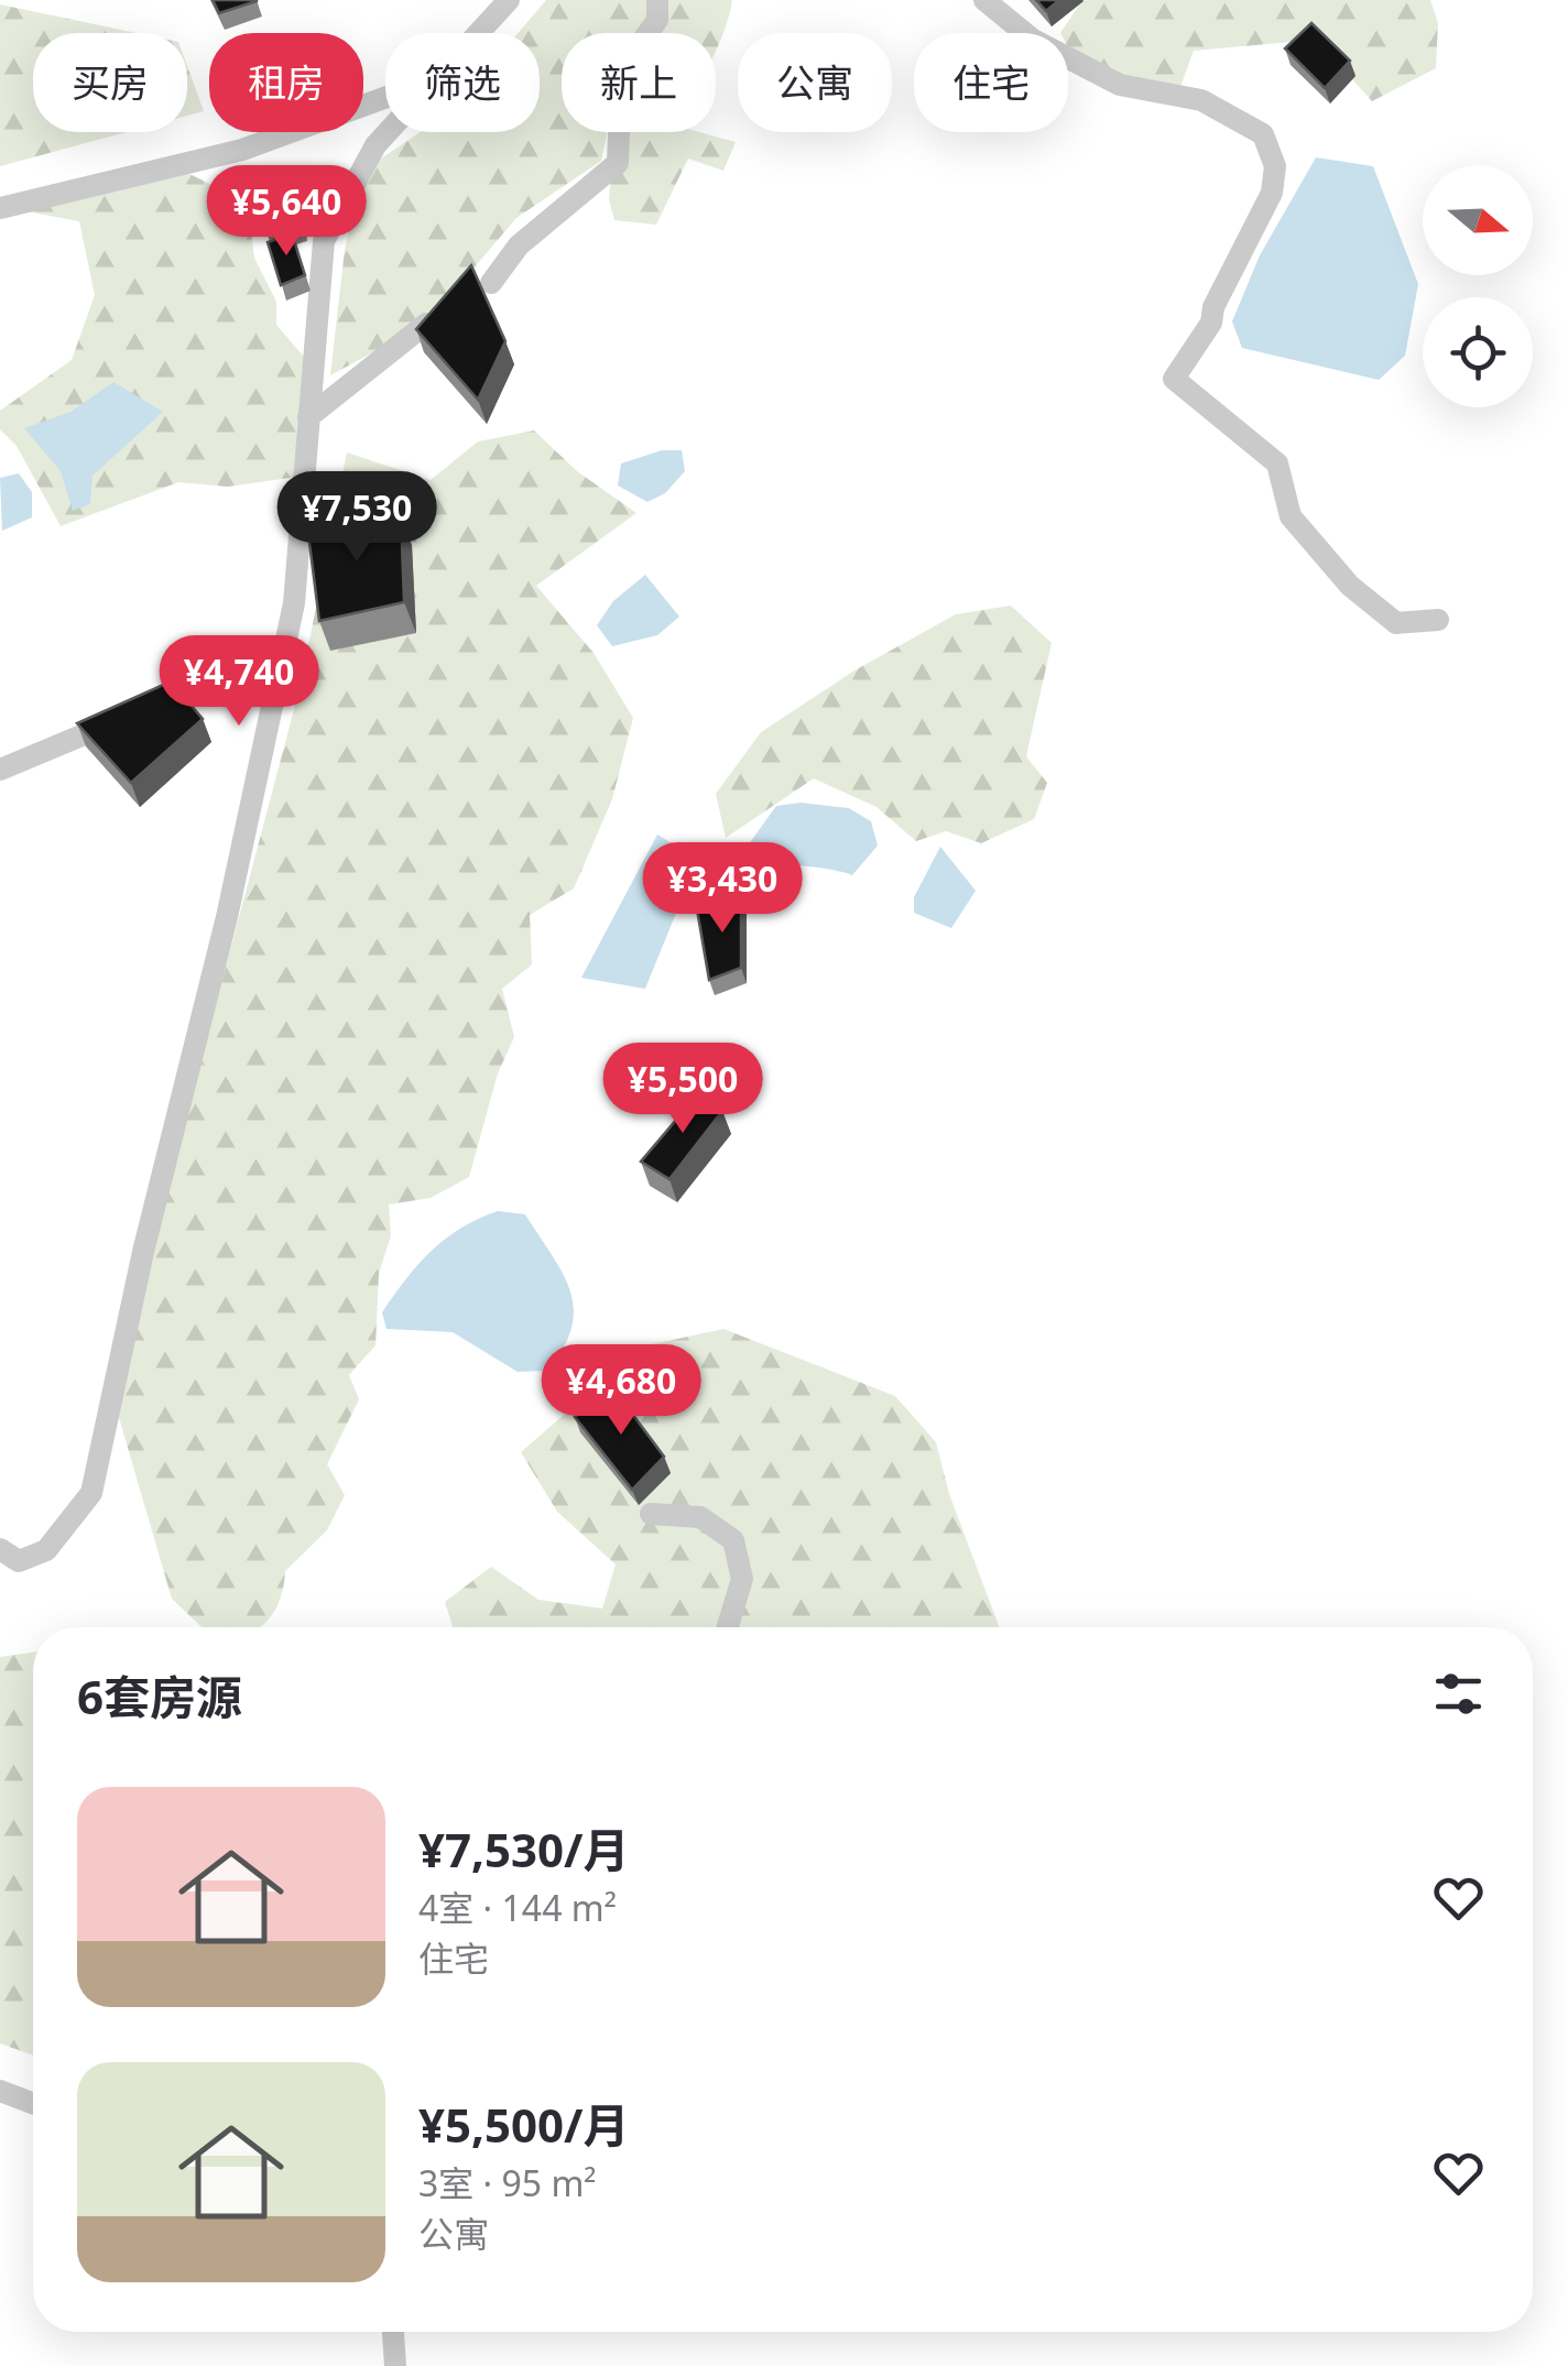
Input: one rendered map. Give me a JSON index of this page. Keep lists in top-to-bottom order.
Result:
{
  "north": "right",
  "page": {
    "chip": [
      "买房",
      "租房",
      "筛选",
      "新上",
      "公寓",
      "住宅"
    ],
    "price": [
      "¥5,640",
      "¥7,530",
      "¥4,740",
      "¥3,430",
      "¥5,500",
      "¥4,680"
    ],
    "heading": "6套房源",
    "list": [
      {
        "name": "¥7,530/月",
        "note": "4室 · 144 m² · 住宅"
      },
      {
        "name": "¥5,500/月",
        "note": "3室 · 95 m² · 公寓"
      }
    ]
  }
}
